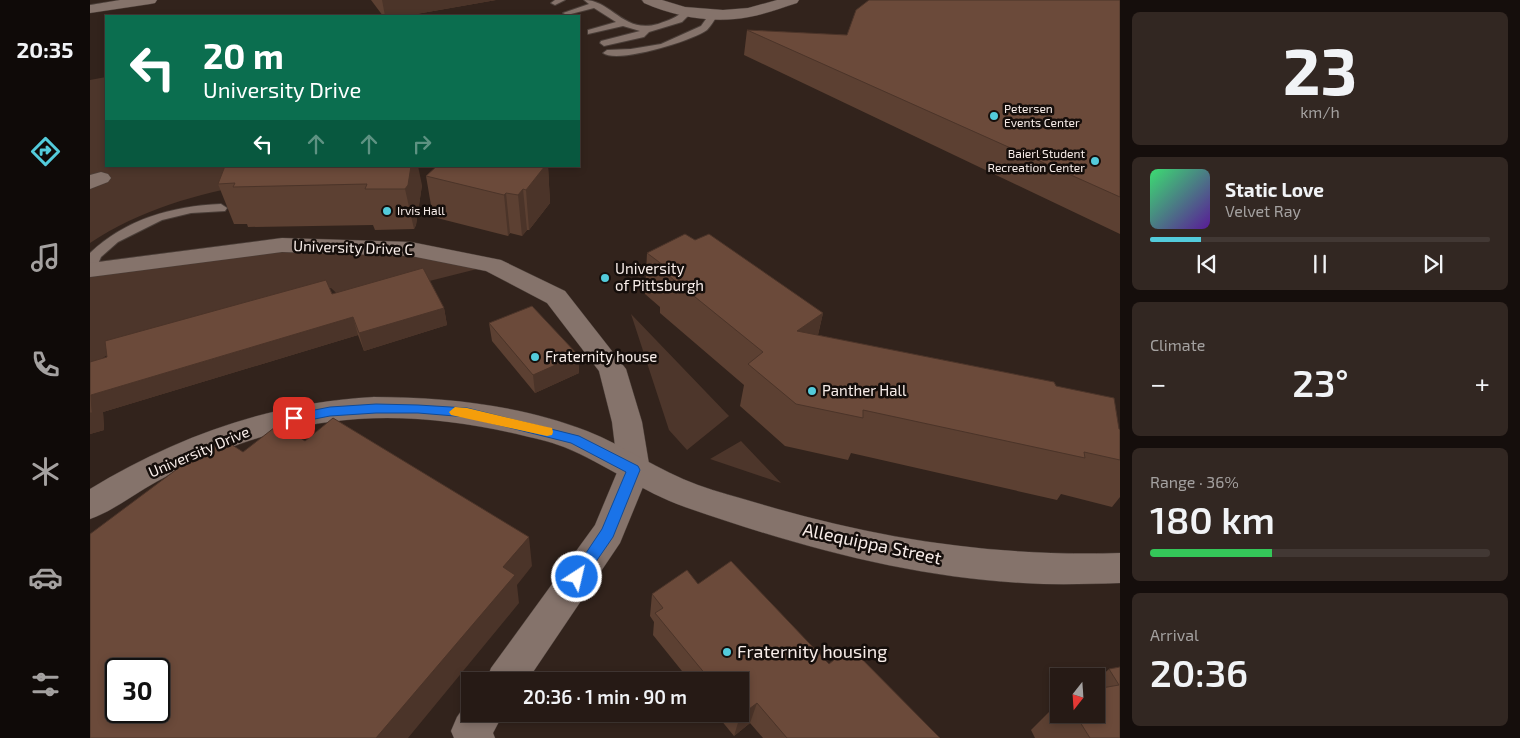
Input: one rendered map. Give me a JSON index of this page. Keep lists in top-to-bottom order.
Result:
{
  "streets": {
    "street": ["University Drive C", "University Drive", "Allequippa Street"]
  },
  "crossings": [
    ["University Drive C", "University Drive"],
    ["University Drive C", "Allequippa Street"],
    ["University Drive", "Allequippa Street"]
  ],
  "places": [
    "Petersen Events Center",
    "Baierl Student Recreation Center",
    "Irvis Hall",
    "University of Pittsburgh",
    "Fraternity house",
    "Panther Hall",
    "Fraternity housing"
  ],
  "north": "bottom",
  "page": {
    "tabs": "20:35",
    "tile": [
      ["23", "km/h"],
      "Climate",
      ["Range · 36%", "180 km"],
      ["Arrival", "20:36"]
    ],
    "turn": ["20 m", "University Drive"],
    "song": ["Static Love", "Velvet Ray"],
    "heat": ["−", "23°", "+"],
    "limit": "30",
    "trip": "20:36 · 1 min · 90 m"
  }
}
